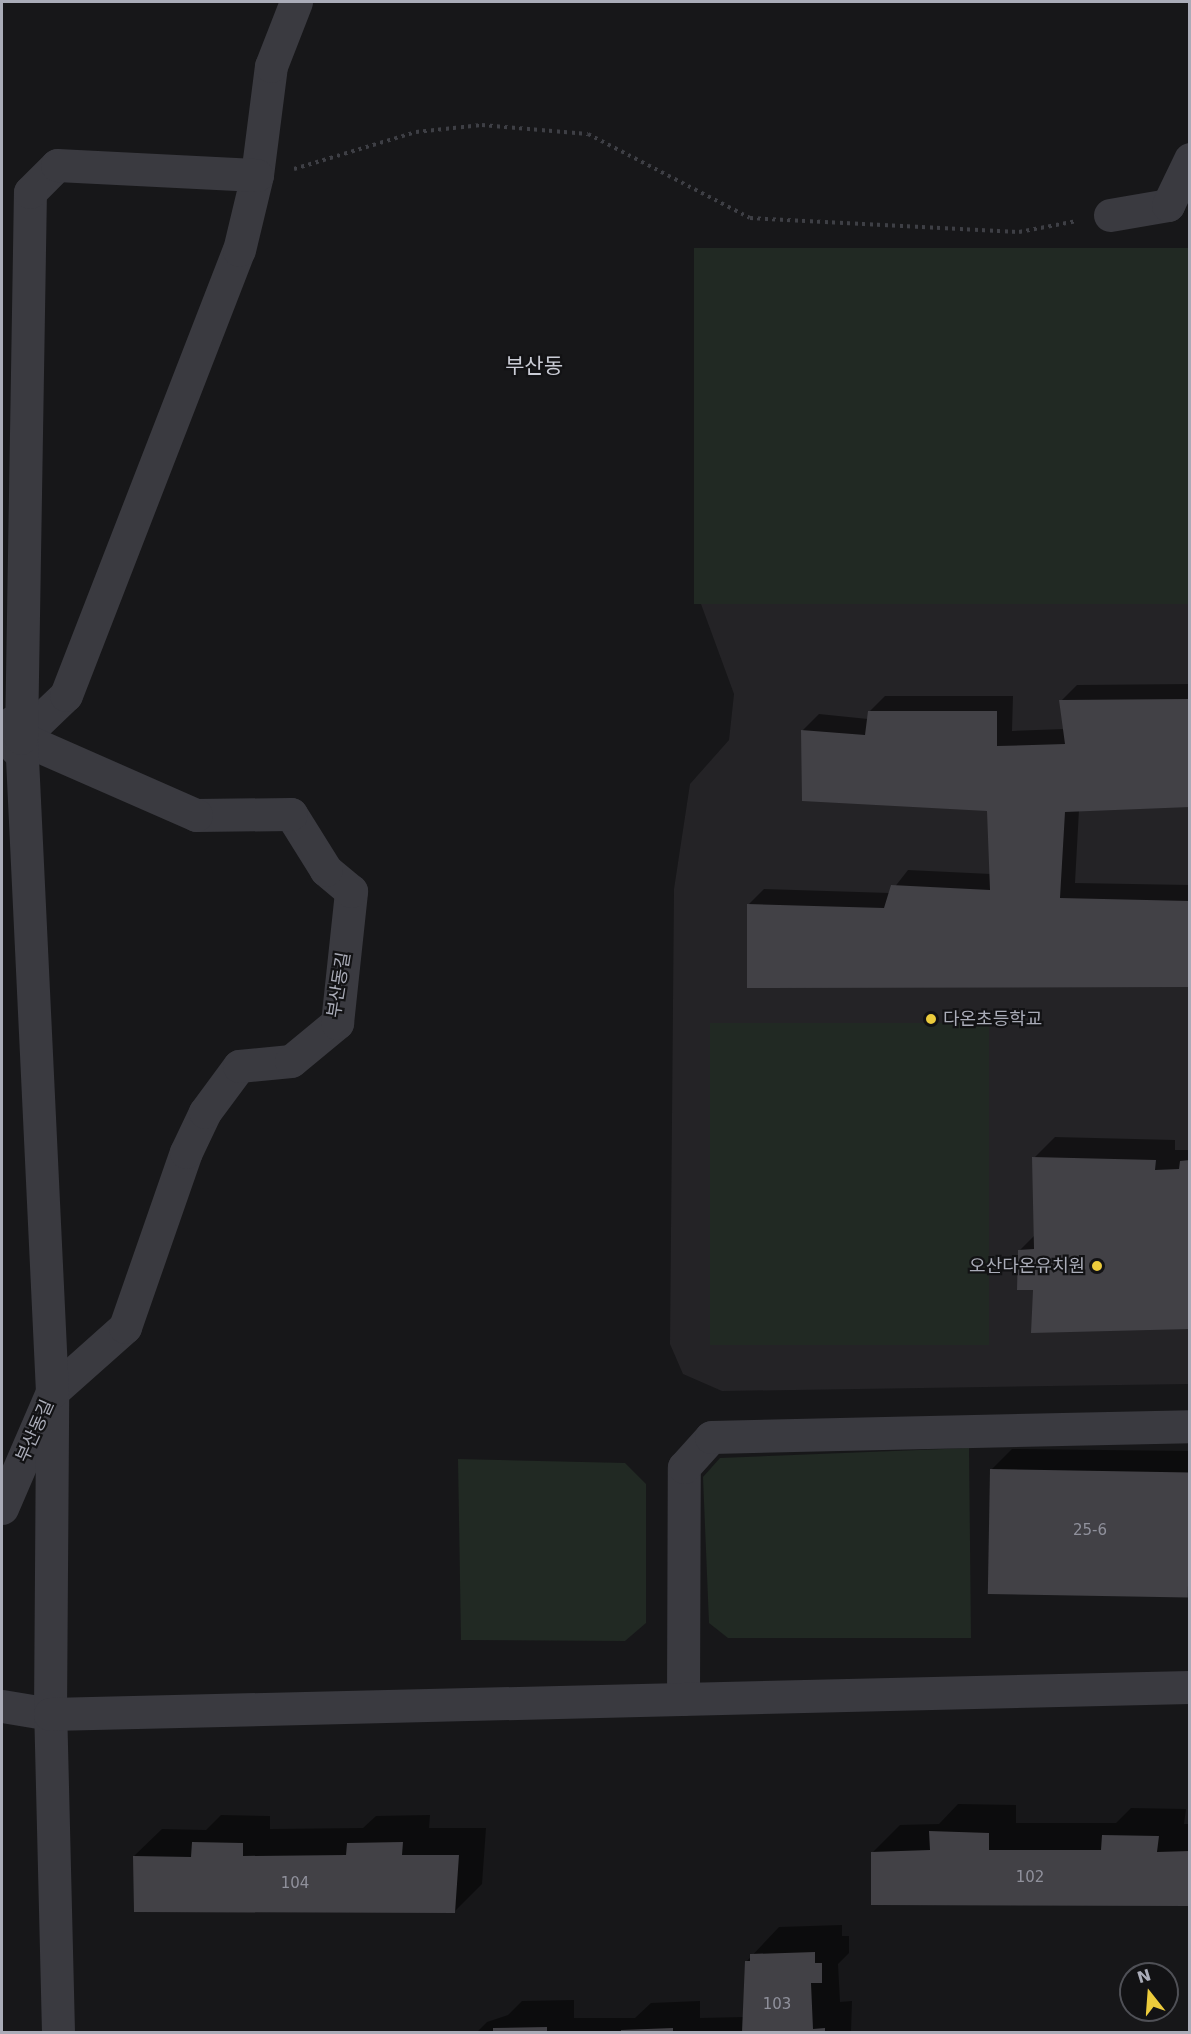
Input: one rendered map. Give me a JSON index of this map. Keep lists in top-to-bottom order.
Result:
{
  "streets": {
    "street": ["부산동길"]
  },
  "districts": ["부산동"],
  "places": ["다온초등학교", "오산다온유치원"],
  "house_numbers": [
    "25-6",
    "102",
    "104",
    "103"
  ],
  "north": "top"
}
